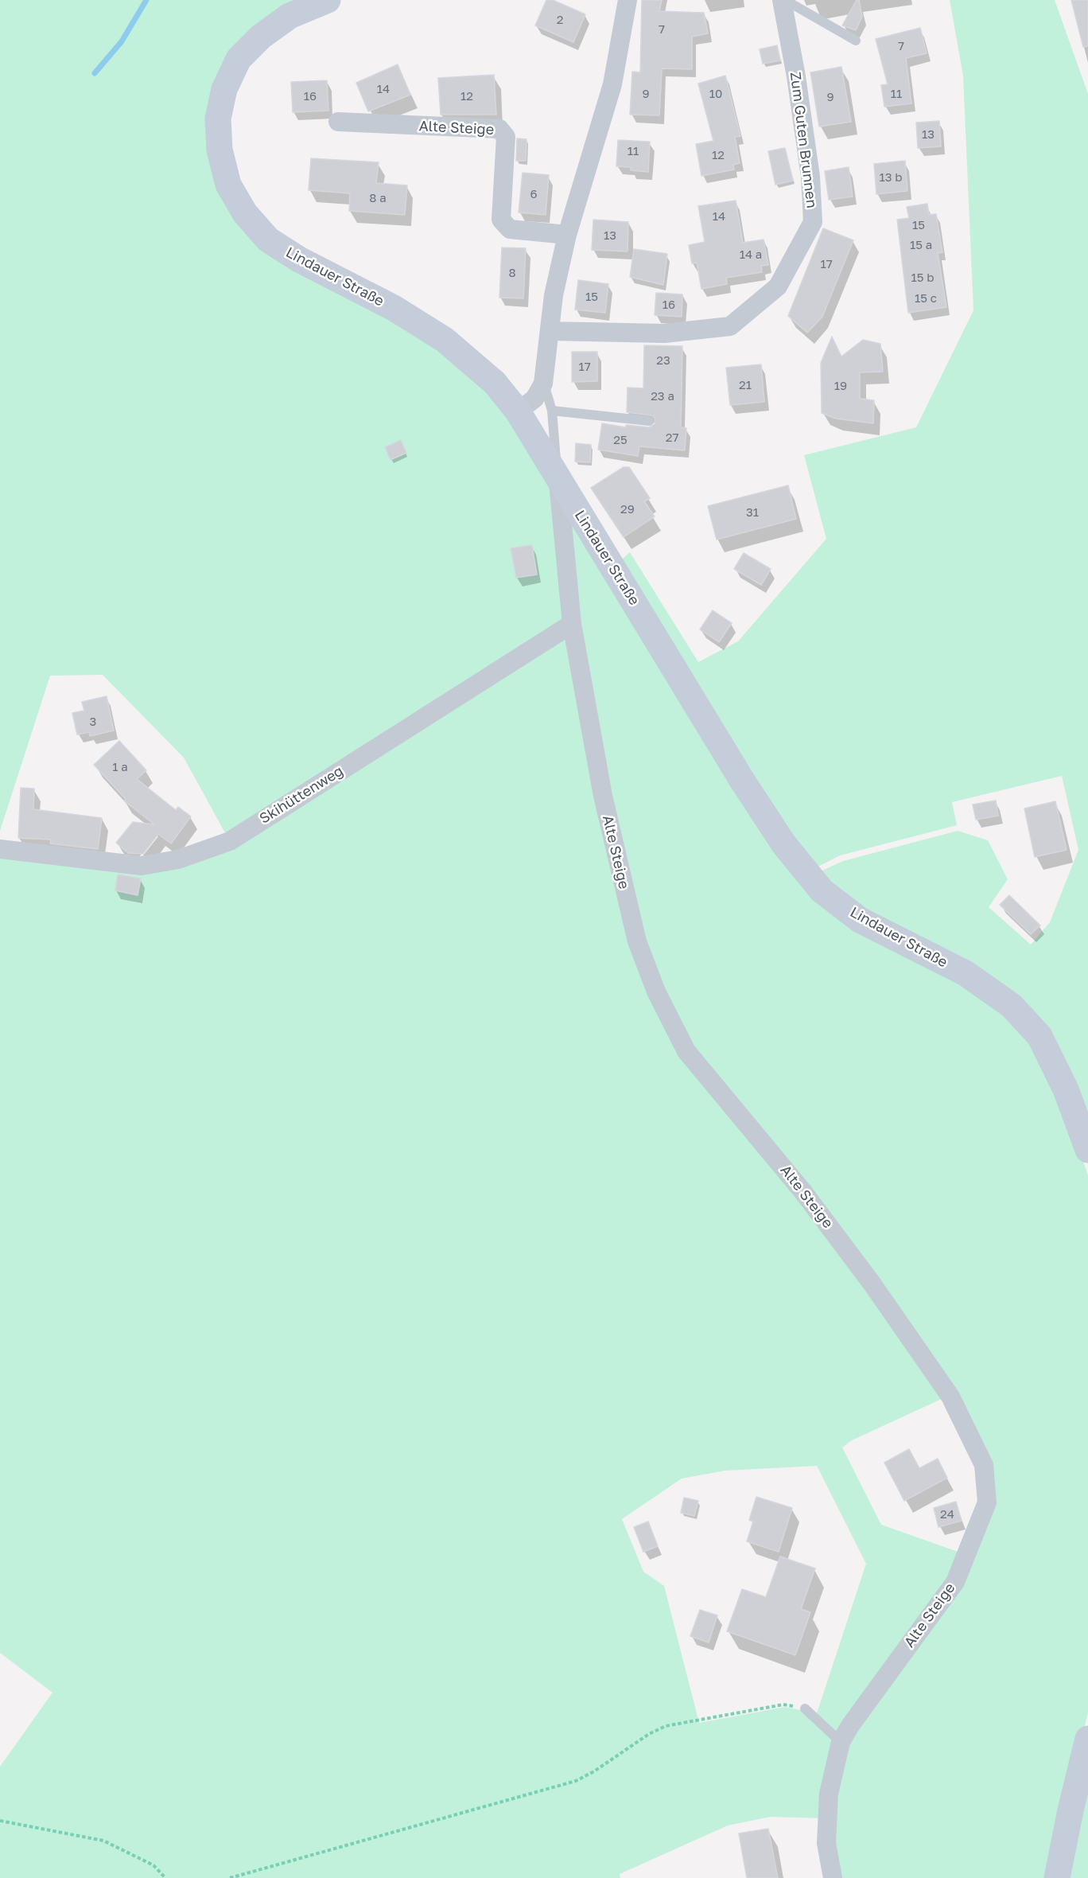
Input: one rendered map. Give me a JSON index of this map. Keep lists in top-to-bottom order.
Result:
{
  "streets": {
    "main road": ["Lindauer Straße"],
    "street": ["Alte Steige", "Zum Guten Brunnen", "Skihüttenweg"]
  },
  "crossings": [
    ["Alte Steige", "Lindauer Straße"],
    ["Alte Steige", "Skihüttenweg"]
  ],
  "house_numbers": [
    "2",
    "7",
    "7",
    "14",
    "9",
    "10",
    "11",
    "16",
    "12",
    "9",
    "13",
    "11",
    "12",
    "13 b",
    "6",
    "8 a",
    "14",
    "15",
    "13",
    "15 a",
    "14 a",
    "17",
    "8",
    "15 b",
    "15",
    "15 c",
    "16",
    "23",
    "17",
    "21",
    "19",
    "23 a",
    "27",
    "25",
    "29",
    "31",
    "3",
    "1 a",
    "24"
  ]
}
